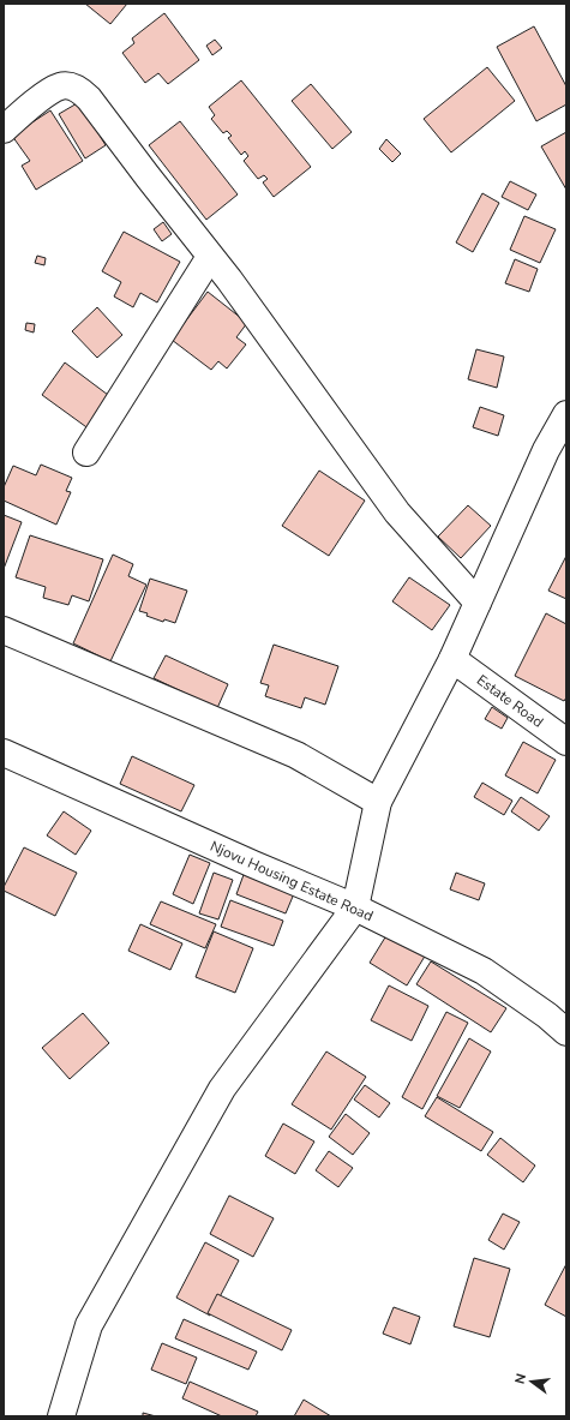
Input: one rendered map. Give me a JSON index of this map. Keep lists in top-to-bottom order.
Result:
{
  "streets": {
    "street": ["Estate Road", "Njovu Housing Estate Road"]
  },
  "north": "left"
}
